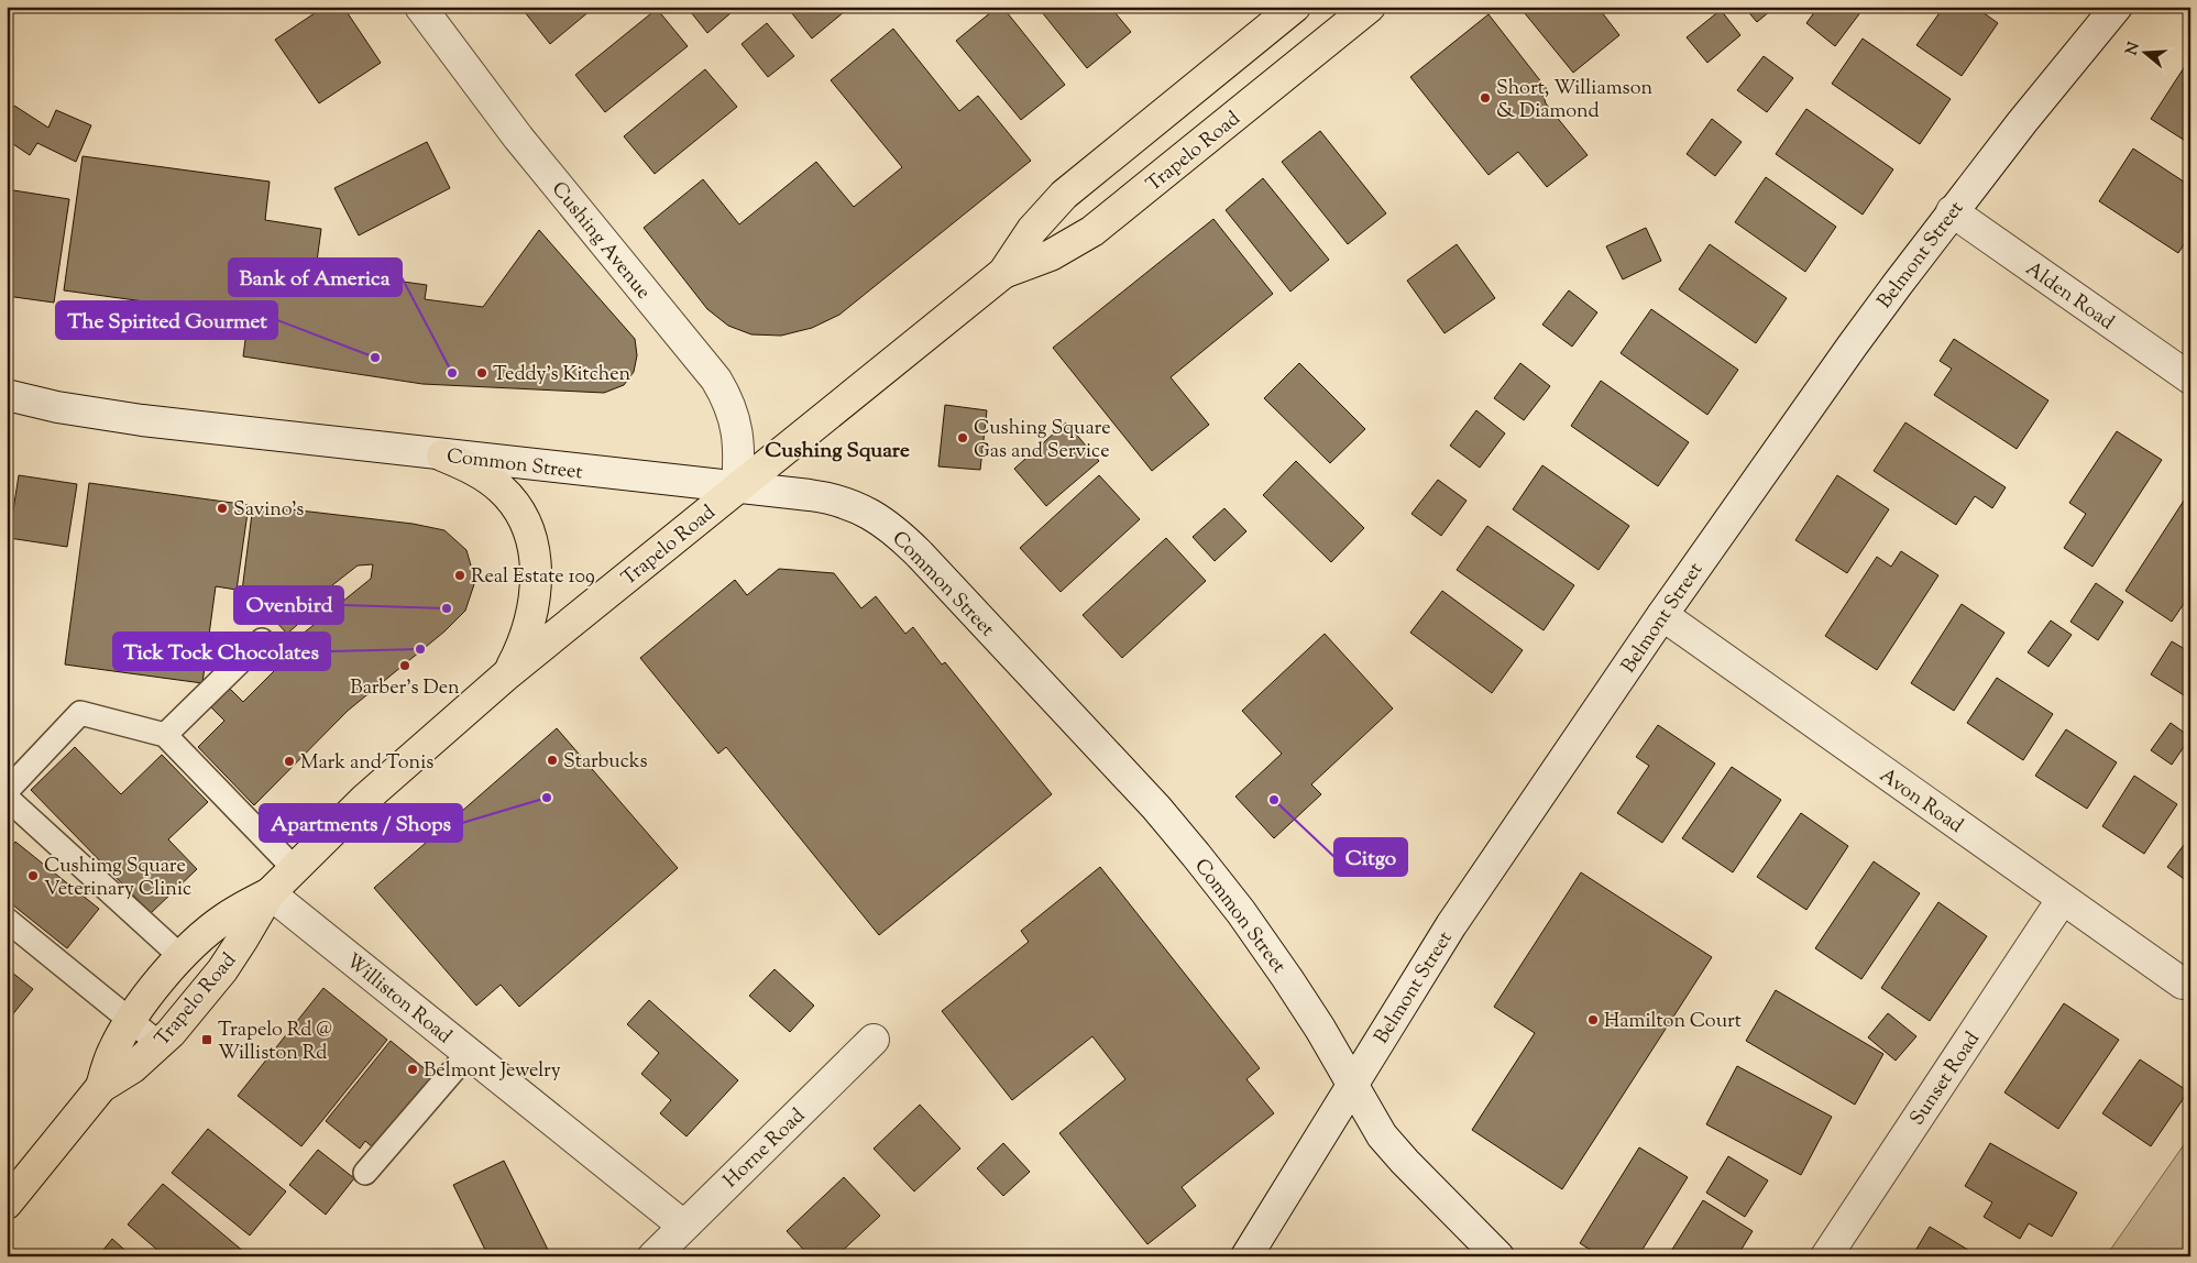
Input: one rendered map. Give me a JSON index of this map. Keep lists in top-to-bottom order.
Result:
{
  "streets": {
    "main road": [
      "Trapelo Road",
      "Cushing Avenue",
      "Belmont Street",
      "Alden Road",
      "Common Street",
      "Avon Road",
      "Williston Road",
      "Sunset Road",
      "Horne Road"
    ]
  },
  "crossings": [
    ["Trapelo Road", "Cushing Avenue"],
    ["Trapelo Road", "Common Street"],
    ["Trapelo Road", "Williston Road"],
    ["Cushing Avenue", "Common Street"],
    ["Belmont Street", "Alden Road"],
    ["Belmont Street", "Common Street"],
    ["Belmont Street", "Avon Road"],
    ["Avon Road", "Sunset Road"],
    ["Williston Road", "Horne Road"]
  ],
  "districts": ["Cushing Square"],
  "places": {
    "other": [
      "Short, Williamson & Diamond",
      "The Spirited Gourmet",
      "Bank of America",
      "Teddy's Kitchen",
      "Cushing Square Gas and Service",
      "Savino's",
      "Real Estate 109",
      "Ovenbird",
      "Tick Tock Chocolates",
      "Barber's Den",
      "Starbucks",
      "Mark and Tonis",
      "Apartments / Shops",
      "Citgo",
      "Cushimg Square Veterinary Clinic",
      "Hamilton Court",
      "Belmont Jewelry"
    ],
    "transit": ["Trapelo Rd @ Williston Rd"]
  },
  "north": "left"
}
